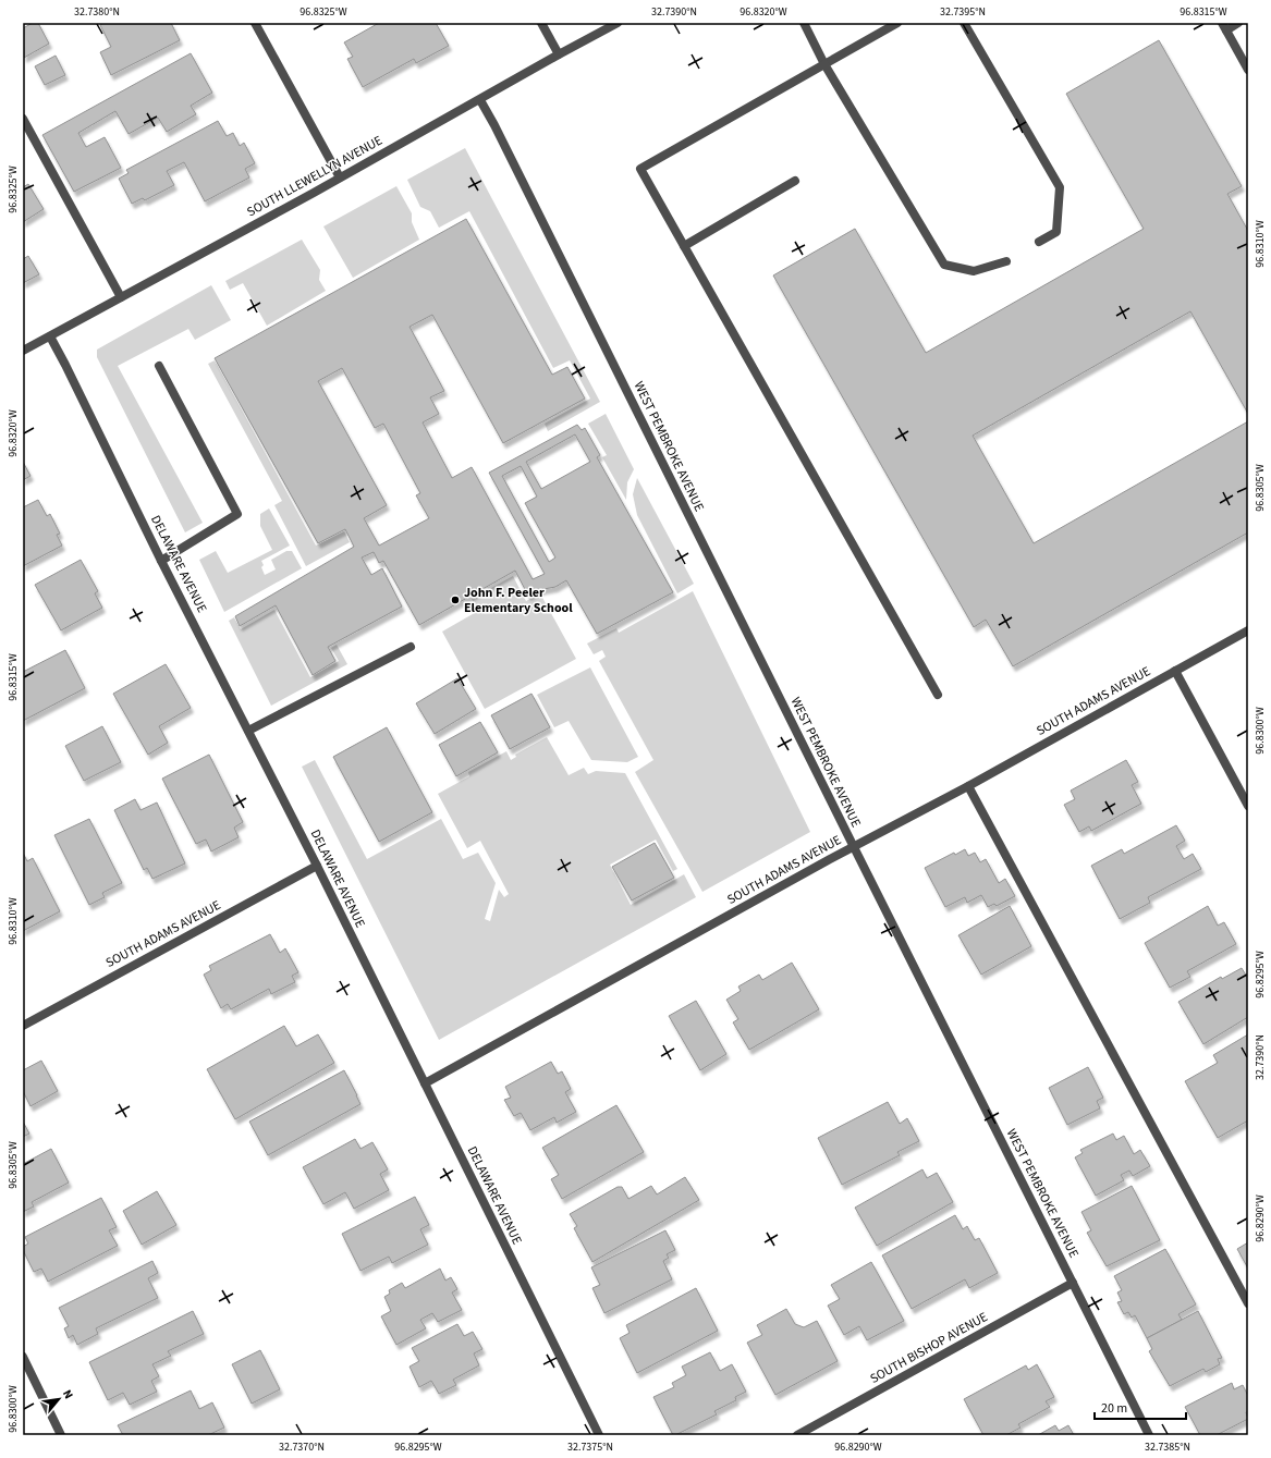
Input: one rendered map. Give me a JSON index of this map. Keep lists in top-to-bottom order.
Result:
{
  "streets": {
    "street": [
      "SOUTH LLEWELLYN AVENUE",
      "WEST PEMBROKE AVENUE",
      "DELAWARE AVENUE",
      "SOUTH ADAMS AVENUE",
      "SOUTH BISHOP AVENUE"
    ]
  },
  "crossings": [
    ["SOUTH LLEWELLYN AVENUE", "WEST PEMBROKE AVENUE"],
    ["SOUTH LLEWELLYN AVENUE", "DELAWARE AVENUE"],
    ["WEST PEMBROKE AVENUE", "SOUTH ADAMS AVENUE"],
    ["WEST PEMBROKE AVENUE", "SOUTH BISHOP AVENUE"],
    ["DELAWARE AVENUE", "SOUTH ADAMS AVENUE"]
  ],
  "places": ["John F. Peeler Elementary School"],
  "scale_bar": "20 m",
  "north": "top right",
  "coordinates": [
    "32.7380°N",
    "96.8325°W",
    "32.7390°N",
    "96.8320°W",
    "32.7395°N",
    "96.8315°W",
    "96.8310°W",
    "96.8305°W",
    "96.8300°W",
    "96.8295°W",
    "96.8290°W",
    "32.7370°N",
    "32.7375°N",
    "32.7385°N"
  ]
}
